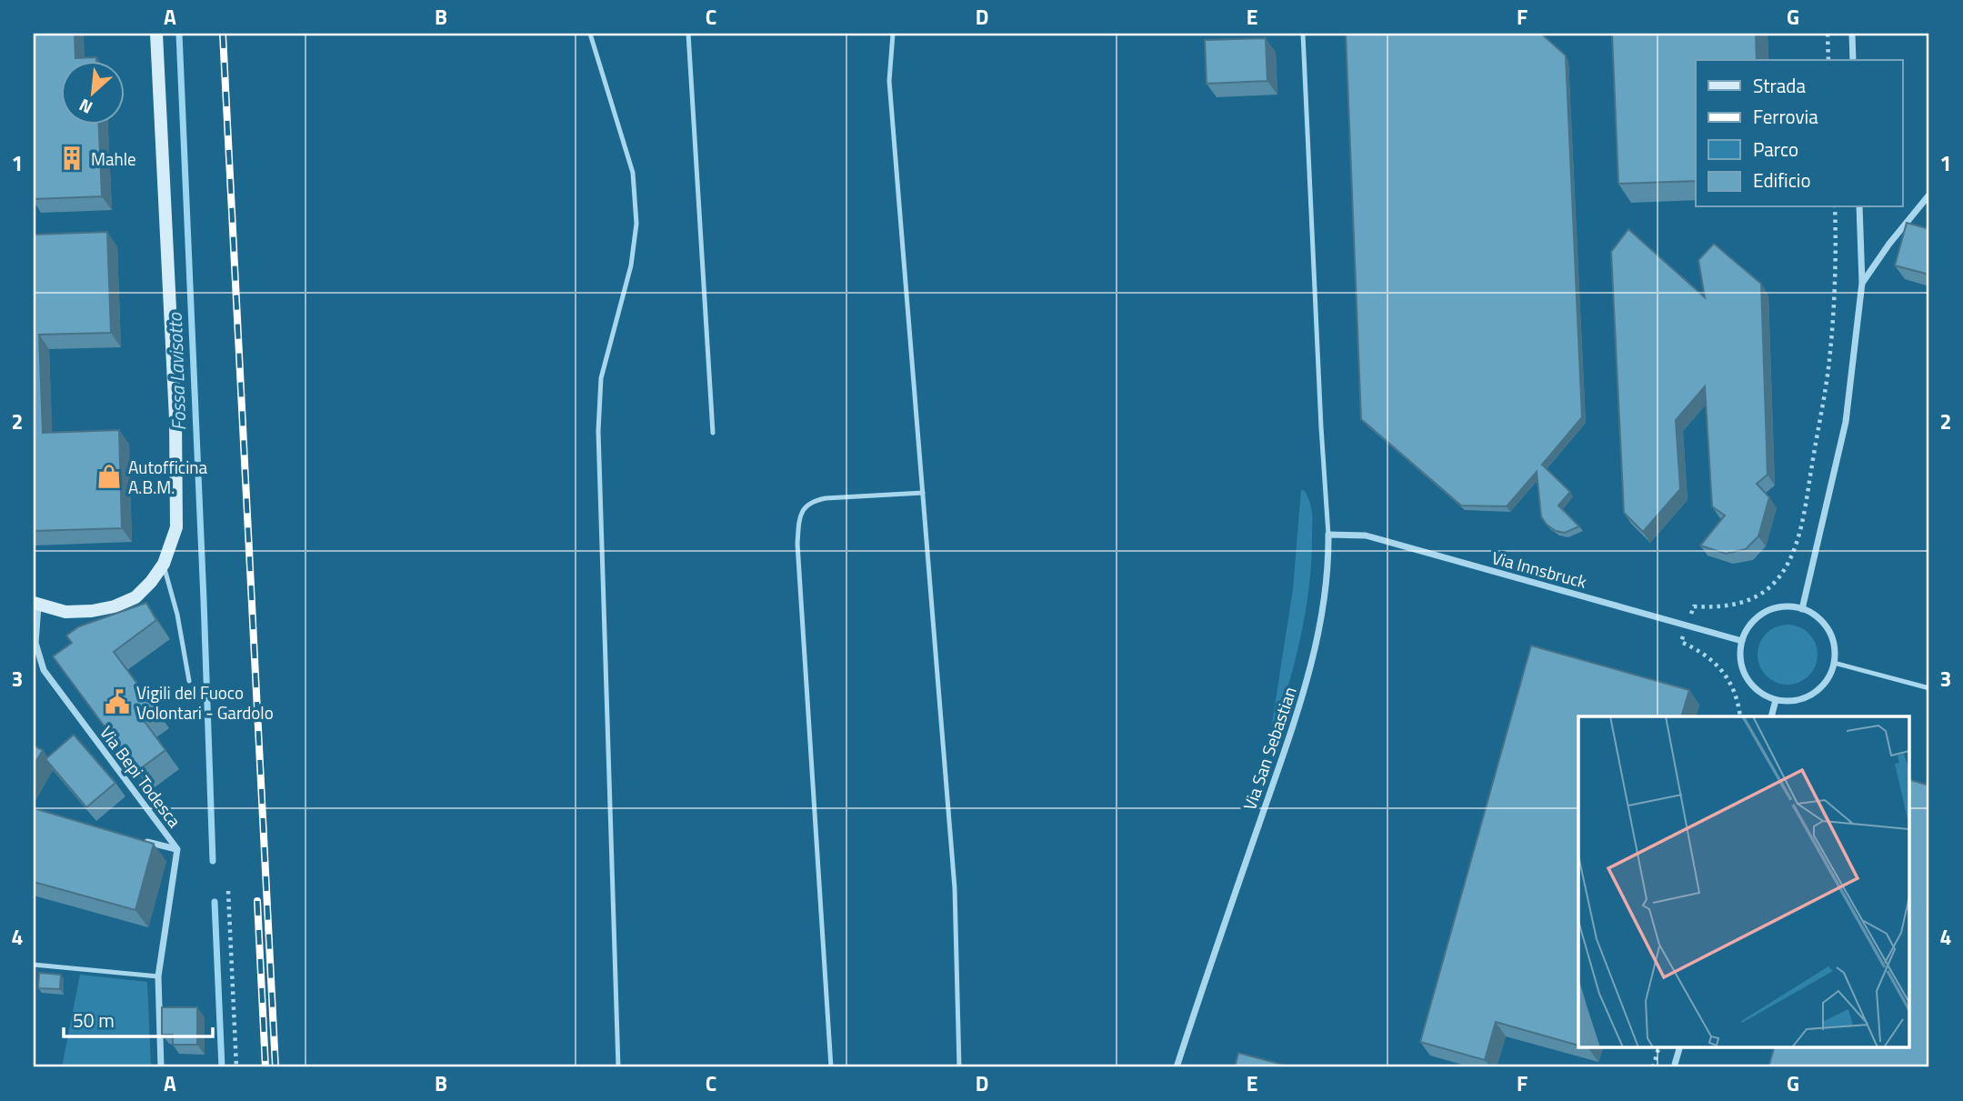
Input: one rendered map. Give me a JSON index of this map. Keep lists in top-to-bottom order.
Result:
{
  "streets": {
    "street": ["Via Innsbruck", "Via San Sebastian", "Via Bepi Todesca"]
  },
  "crossings": [
    ["Via Innsbruck", "Via San Sebastian"]
  ],
  "water": ["Fossa Lavisotto"],
  "places": {
    "building": ["Mahle"],
    "shop": ["Autofficina A.B.M."],
    "public building": ["Vigili del Fuoco Volontari - Gardolo"]
  },
  "legend": [
    "Strada",
    "Ferrovia",
    "Parco",
    "Edificio"
  ],
  "scale_bar": "50 m",
  "north": "bottom left",
  "grid": {
    "columns": [
      "A",
      "B",
      "C",
      "D",
      "E",
      "F",
      "G"
    ],
    "rows": [
      "1",
      "2",
      "3",
      "4"
    ]
  }
}
